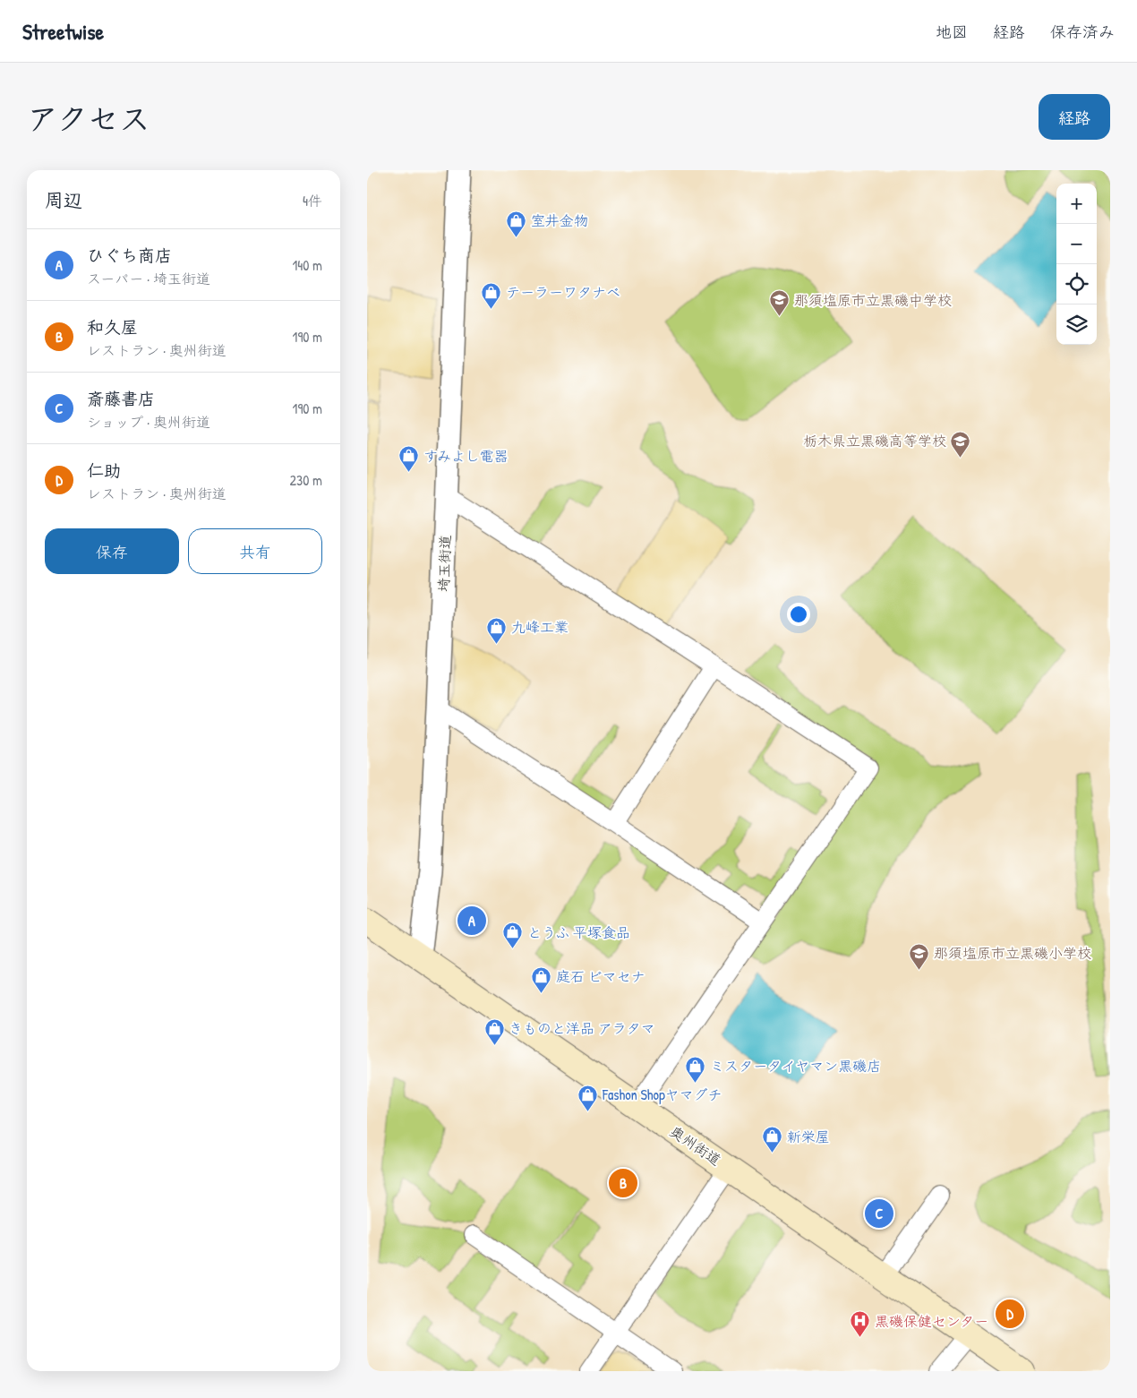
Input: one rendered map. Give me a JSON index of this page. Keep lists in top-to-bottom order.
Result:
{
  "streets": {
    "main road": ["奥州街道"],
    "street": ["埼玉街道"]
  },
  "crossings": [
    ["埼玉街道", "奥州街道"]
  ],
  "places": {
    "shop": [
      "室井金物",
      "テーラーワタナベ",
      "すみよし電器",
      "九峰工業",
      "とうふ 平塚食品",
      "庭石 ビマセナ",
      "きものと洋品 アラタマ",
      "ミスタータイヤマン黒磯店",
      "Fashon Shopヤマグチ",
      "新栄屋"
    ],
    "school or university": ["那須塩原市立黒磯中学校", "栃木県立黒磯高等学校", "那須塩原市立黒磯小学校"],
    "hospital": ["黒磯保健センター"]
  },
  "page": {
    "header": "Streetwise",
    "nav": ["地図", "経路", "保存済み"],
    "title": "アクセス",
    "buttons": [
      "経路",
      ["保存", "共有"]
    ],
    "heading": ["周辺", "4件"],
    "map_buttons": ["+", "−"],
    "list": [
      {
        "mark": "A",
        "name": "ひぐち商店",
        "note": "スーパー · 埼玉街道",
        "value": "140 m"
      },
      {
        "mark": "B",
        "name": "和久屋",
        "note": "レストラン · 奥州街道",
        "value": "190 m"
      },
      {
        "mark": "C",
        "name": "斎藤書店",
        "note": "ショップ · 奥州街道",
        "value": "190 m"
      },
      {
        "mark": "D",
        "name": "仁助",
        "note": "レストラン · 奥州街道",
        "value": "230 m"
      }
    ],
    "pins": [
      "A",
      "B",
      "C",
      "D"
    ]
  }
}
